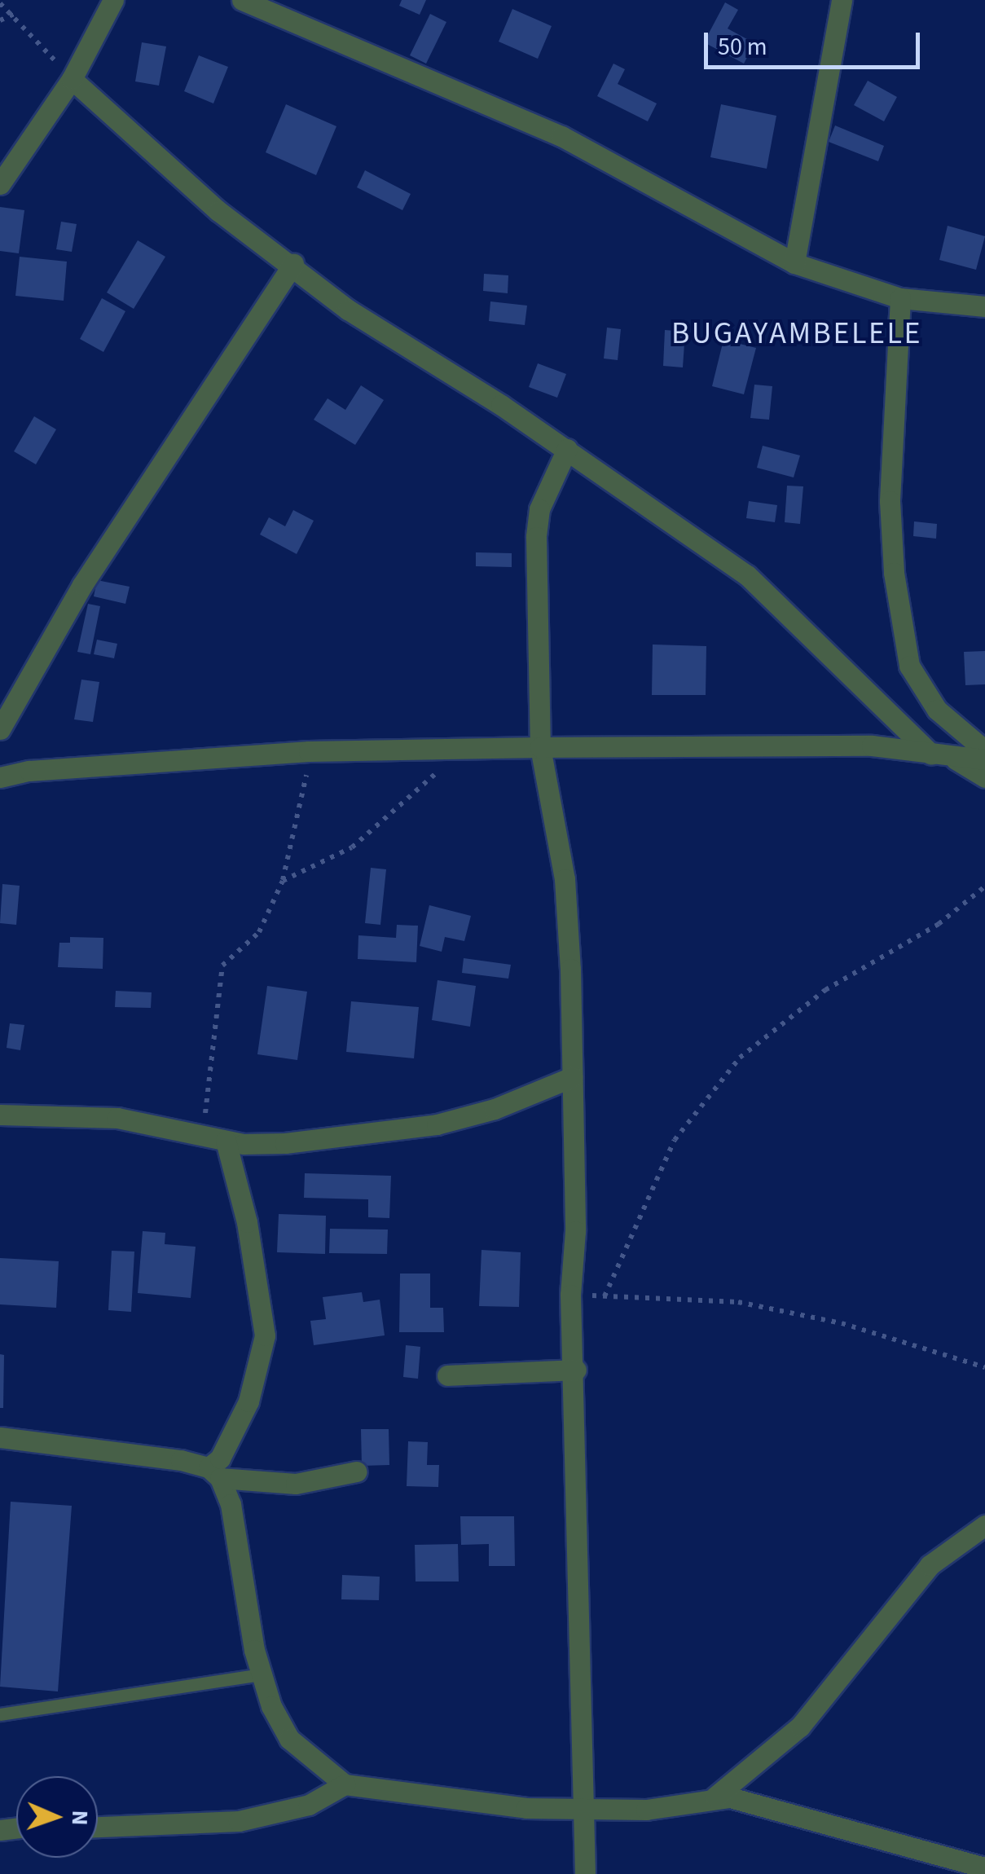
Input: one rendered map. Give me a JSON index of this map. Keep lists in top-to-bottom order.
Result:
{
  "districts": ["BUGAYAMBELELE"],
  "scale_bar": "50 m",
  "north": "right"
}
